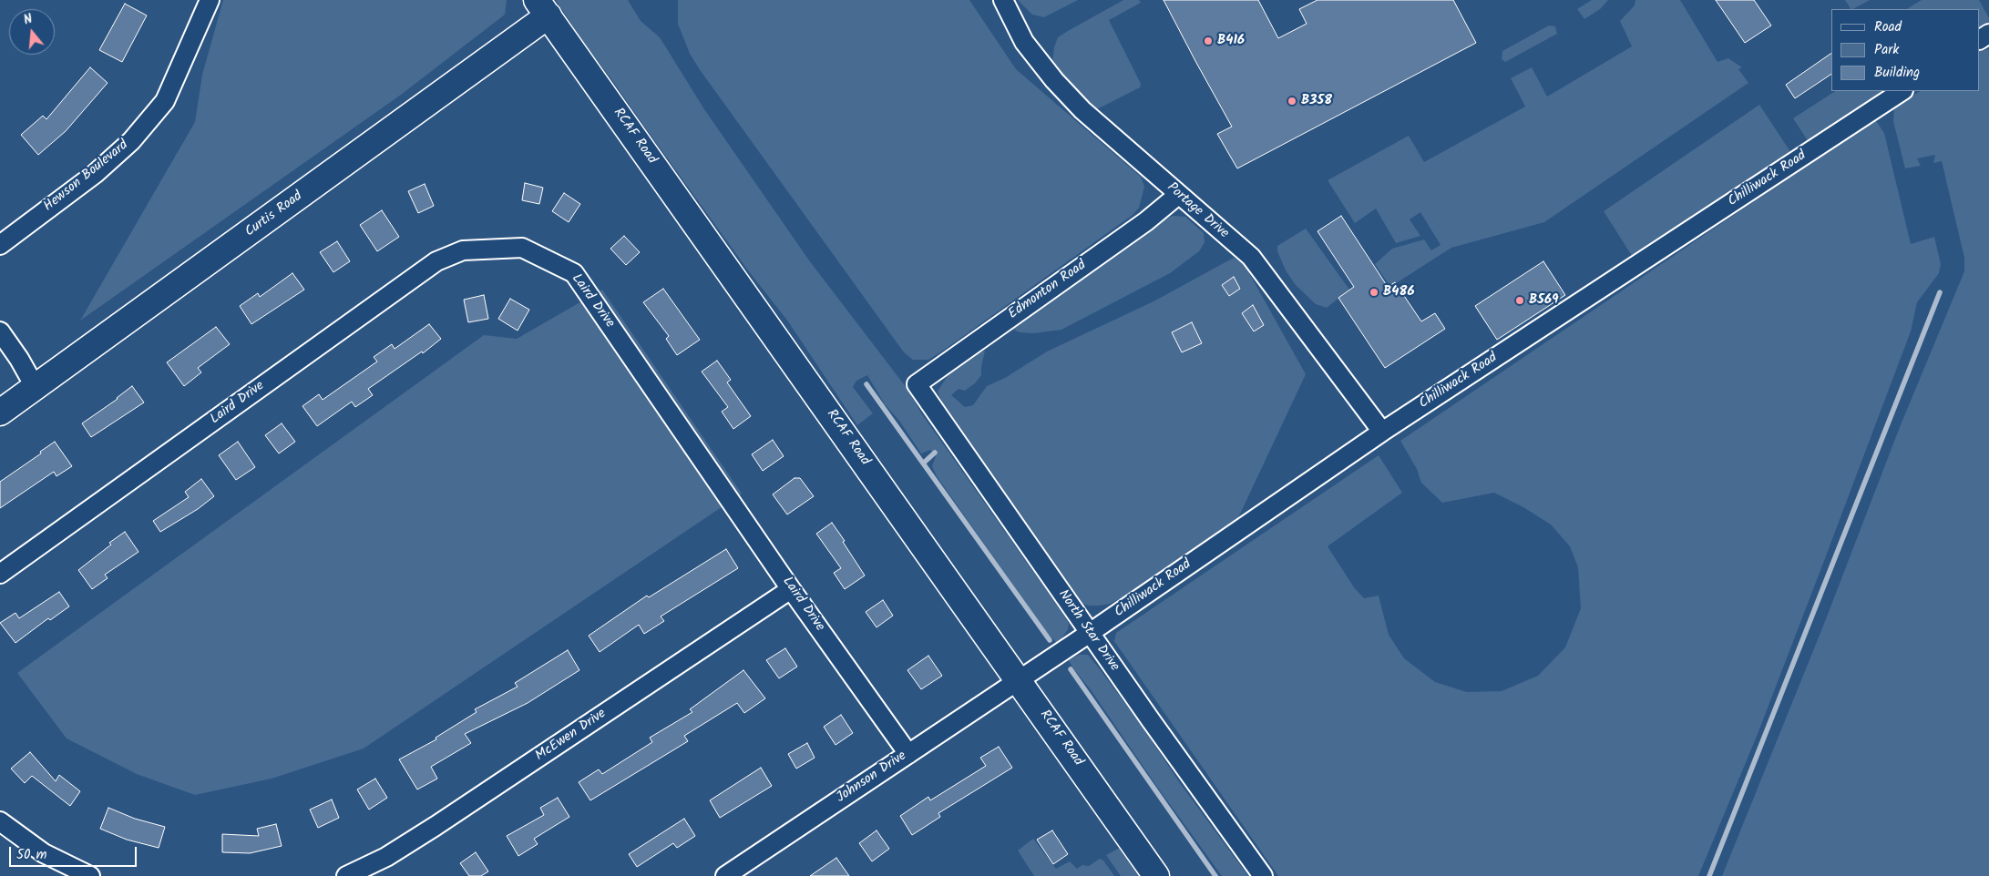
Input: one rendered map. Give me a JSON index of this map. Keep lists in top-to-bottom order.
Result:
{
  "streets": {
    "main road": ["RCAF Road", "Curtis Road"],
    "street": [
      "Hewson Boulevard",
      "Chilliwack Road",
      "Portage Drive",
      "Edmonton Road",
      "Laird Drive",
      "North Star Drive",
      "McEwen Drive",
      "Johnson Drive"
    ]
  },
  "crossings": [
    ["RCAF Road", "Chilliwack Road"],
    ["RCAF Road", "Curtis Road"],
    ["RCAF Road", "Johnson Drive"],
    ["Chilliwack Road", "Portage Drive"],
    ["Chilliwack Road", "North Star Drive"],
    ["Chilliwack Road", "Johnson Drive"],
    ["Portage Drive", "Edmonton Road"],
    ["Edmonton Road", "North Star Drive"],
    ["Laird Drive", "McEwen Drive"],
    ["Laird Drive", "Johnson Drive"]
  ],
  "places": [
    "B416",
    "B358",
    "B486",
    "B569"
  ],
  "legend": ["Road", "Park", "Building"],
  "scale_bar": "50 m",
  "north": "top"
}
